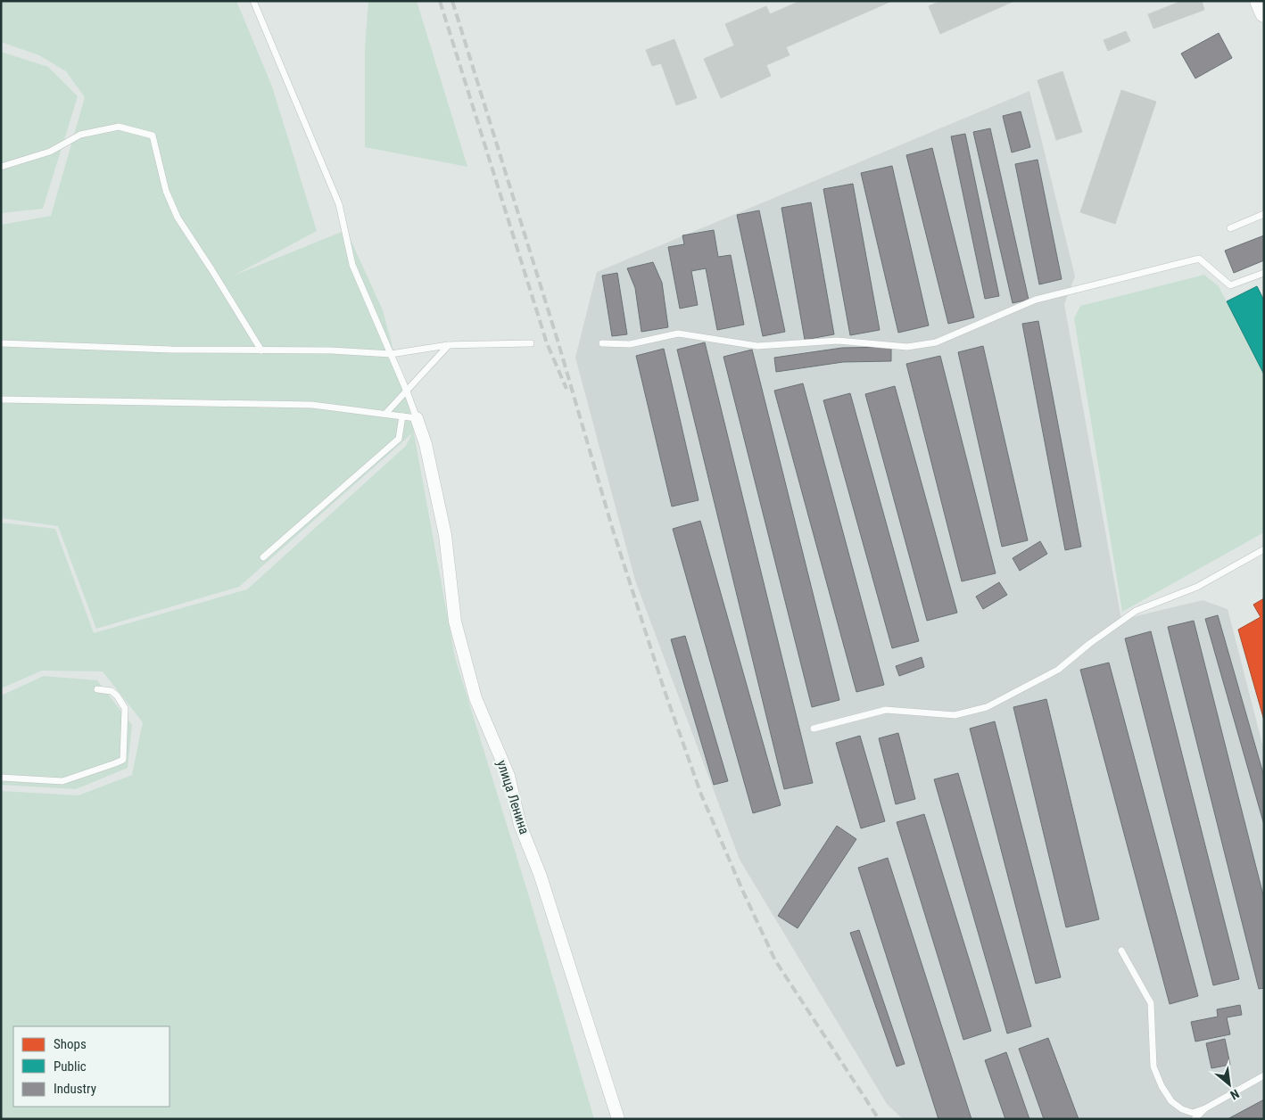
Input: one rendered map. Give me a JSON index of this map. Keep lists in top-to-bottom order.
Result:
{
  "streets": {
    "street": ["улица Ленина"]
  },
  "legend": ["Shops", "Public", "Industry"],
  "north": "bottom right"
}
